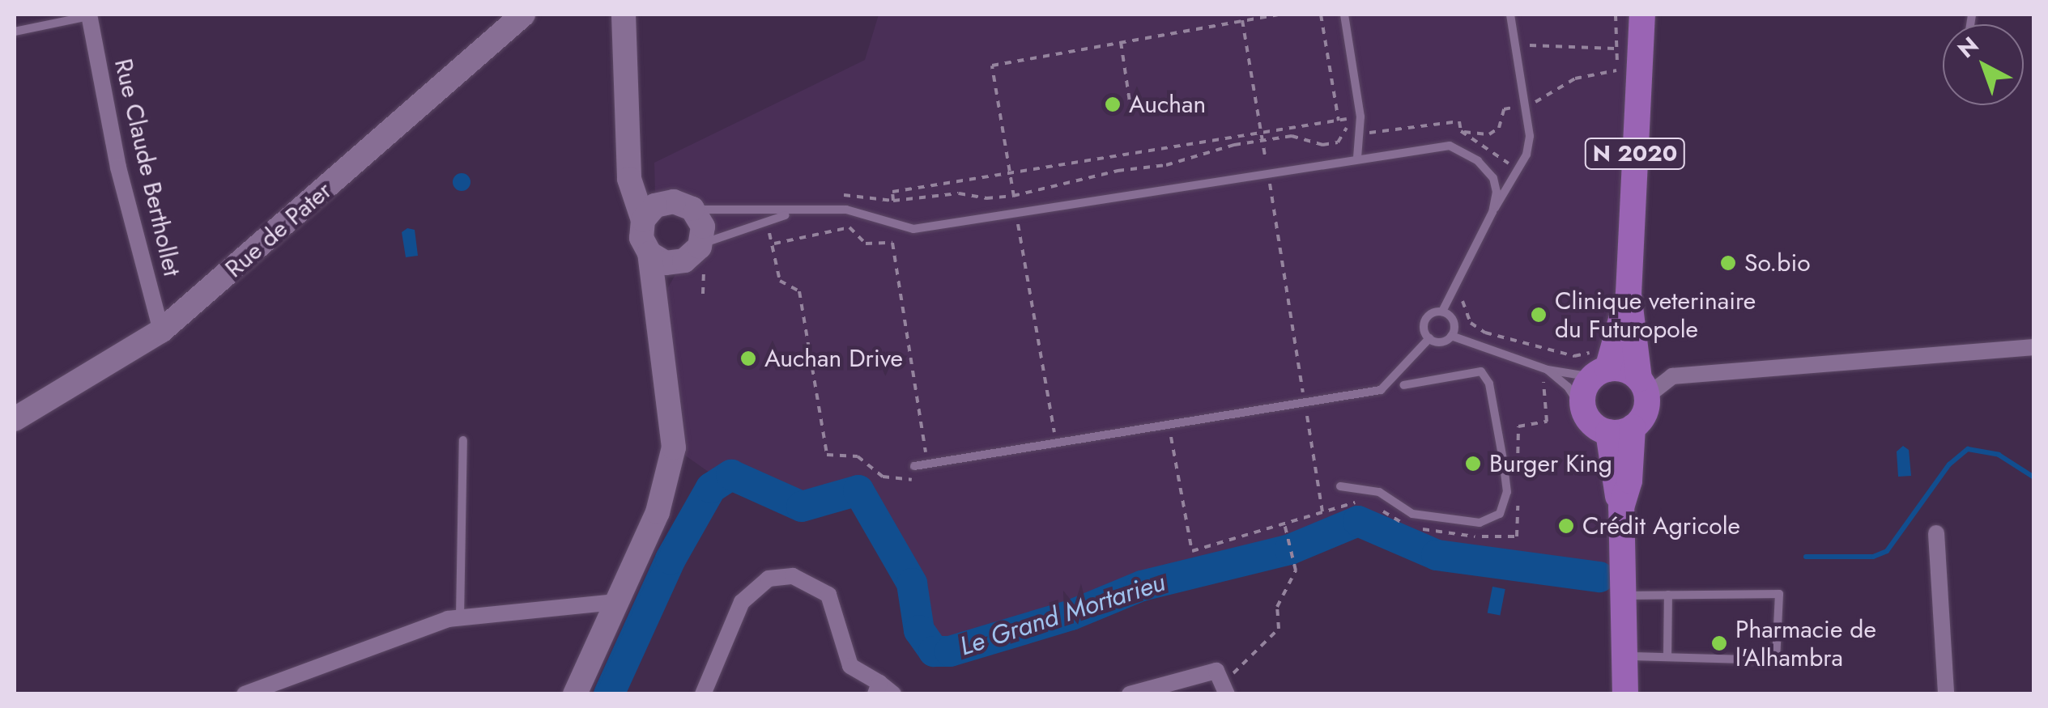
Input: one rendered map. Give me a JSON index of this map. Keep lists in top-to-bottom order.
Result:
{
  "streets": {
    "main road": ["N 2020"],
    "street": ["Rue Claude Berthollet", "Rue de Pater"]
  },
  "crossings": [
    ["Rue Claude Berthollet", "Rue de Pater"]
  ],
  "water": ["Le Grand Mortarieu"],
  "places": [
    "Auchan",
    "So.bio",
    "Clinique veterinaire du Futuropole",
    "Auchan Drive",
    "Burger King",
    "Crédit Agricole",
    "Pharmacie de l'Alhambra"
  ],
  "north": "top left"
}
